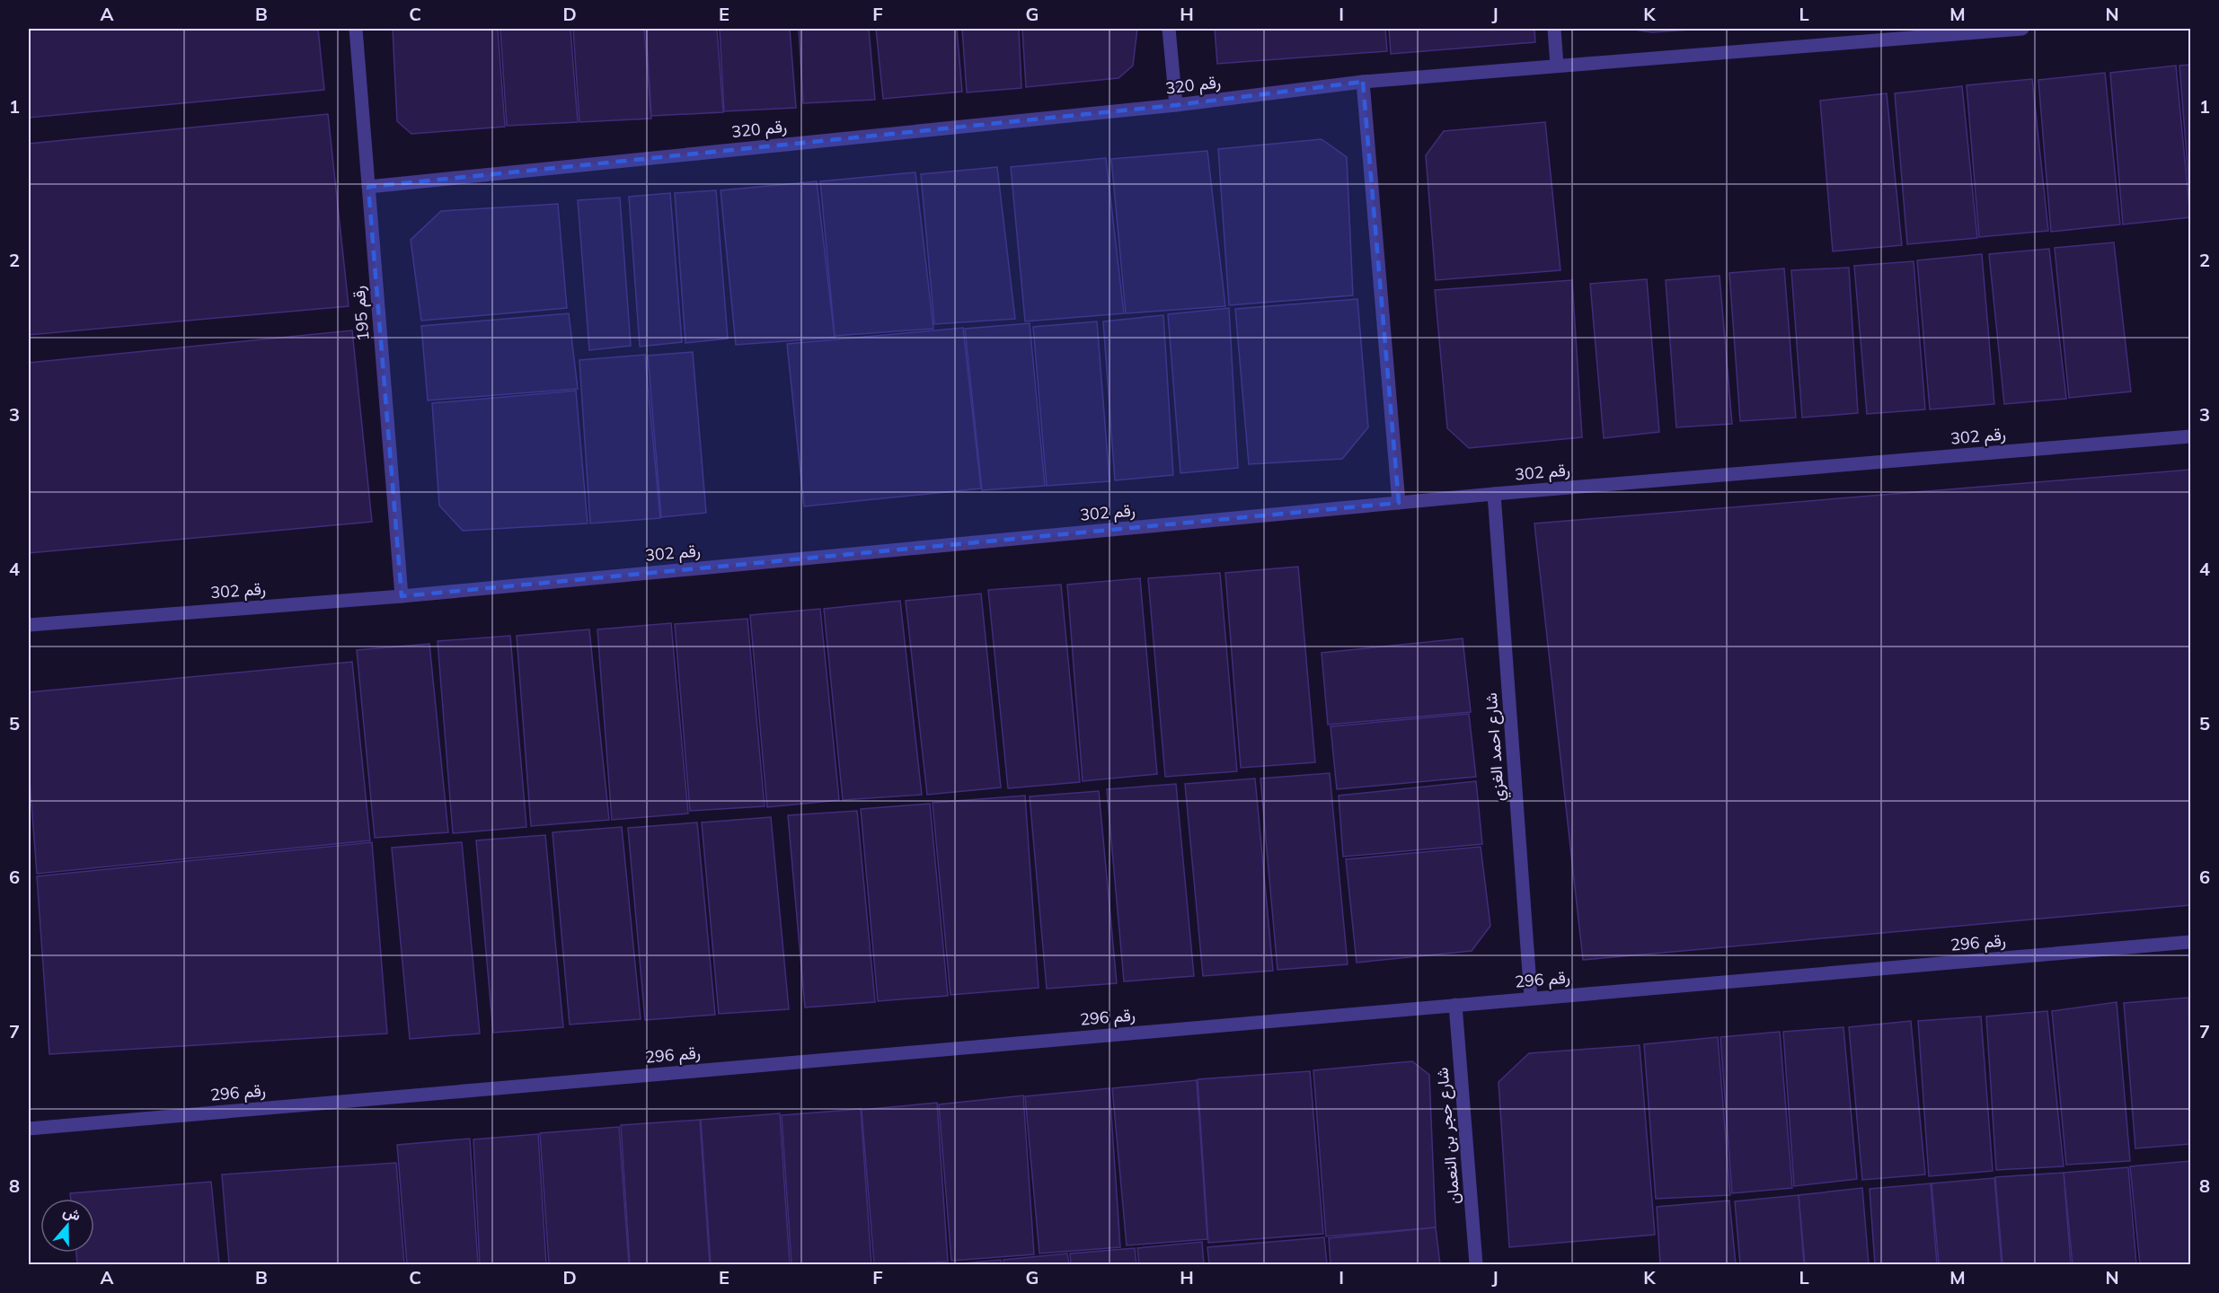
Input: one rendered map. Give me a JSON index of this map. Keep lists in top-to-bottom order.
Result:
{
  "streets": {
    "street": [
      "رقم 320",
      "رقم 195",
      "رقم 302",
      "شارع احمد الغزي",
      "رقم 296",
      "شارع حجر بن النعمان"
    ]
  },
  "crossings": [
    ["رقم 320", "رقم 195"],
    ["رقم 195", "رقم 302"],
    ["رقم 302", "شارع احمد الغزي"],
    ["شارع احمد الغزي", "رقم 296"],
    ["رقم 296", "شارع حجر بن النعمان"]
  ],
  "north": "top",
  "grid": {
    "columns": [
      "A",
      "B",
      "C",
      "D",
      "E",
      "F",
      "G",
      "H",
      "I",
      "J",
      "K",
      "L",
      "M",
      "N"
    ],
    "rows": [
      "1",
      "2",
      "3",
      "4",
      "5",
      "6",
      "7",
      "8"
    ]
  }
}
